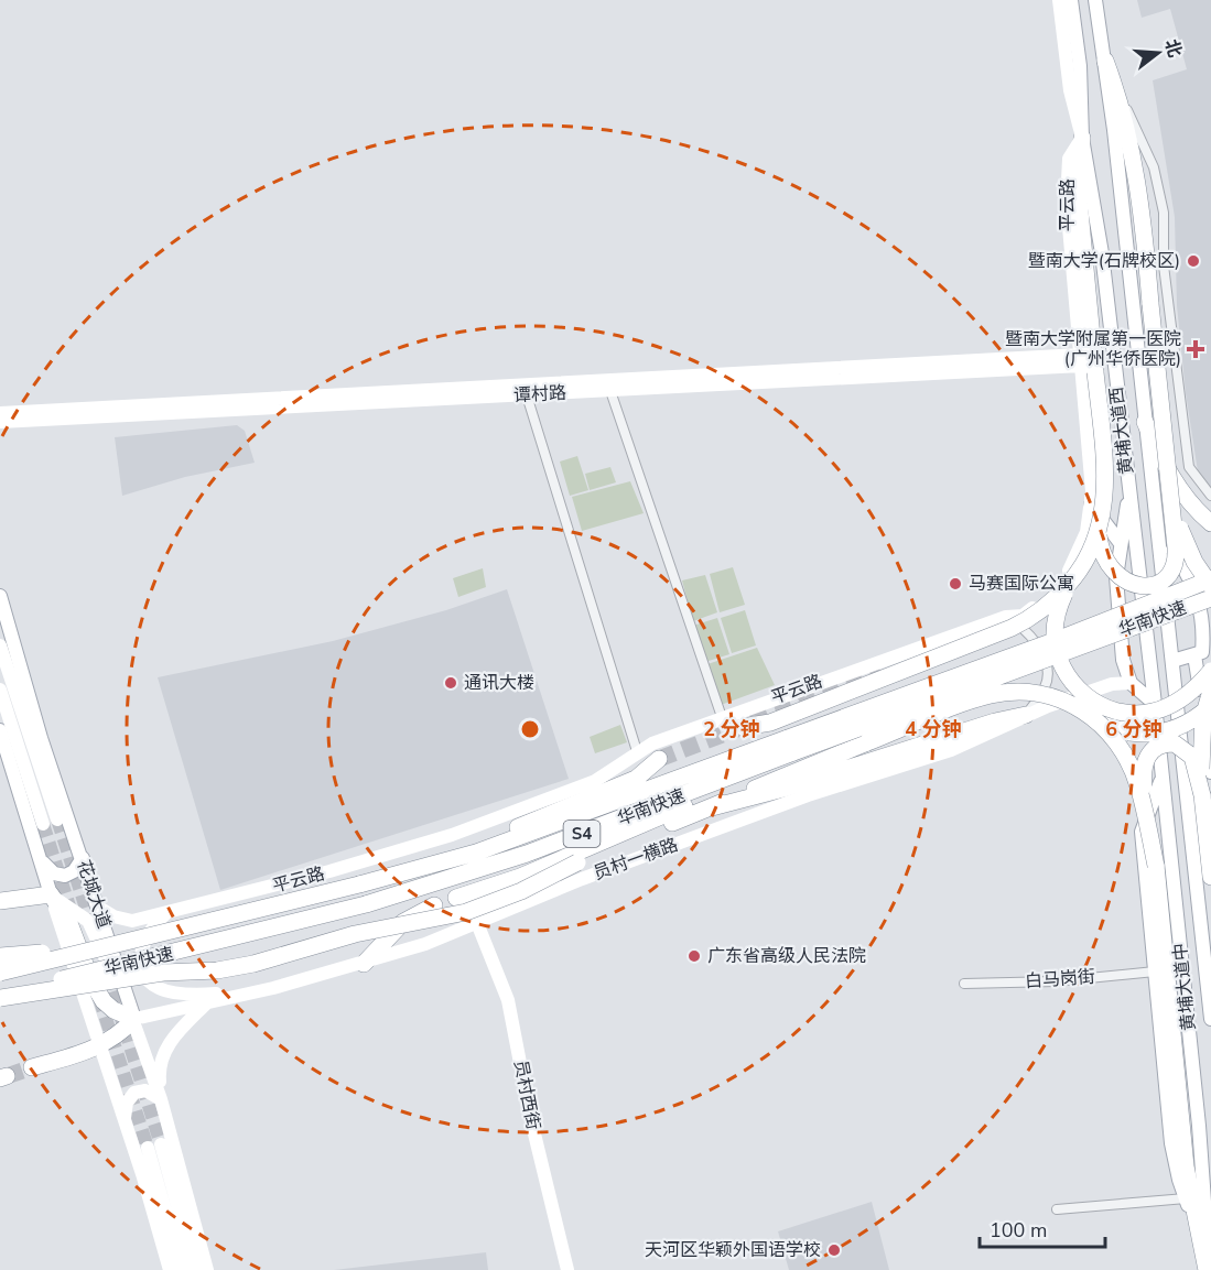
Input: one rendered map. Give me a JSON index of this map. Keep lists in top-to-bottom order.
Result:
{
  "streets": {
    "highway": ["华南快速", "S4"],
    "street": [
      "平云路",
      "谭村路",
      "黄埔大道西",
      "员村一横路",
      "花城大道",
      "白马岗街",
      "黄埔大道中",
      "员村西街"
    ]
  },
  "crossings": [
    ["平云路", "谭村路"],
    ["平云路", "花城大道"],
    ["黄埔大道西", "黄埔大道中"],
    ["员村一横路", "花城大道"],
    ["员村一横路", "员村西街"]
  ],
  "places": {
    "other": [
      "暨南大学(石牌校区)",
      "马赛国际公寓",
      "通讯大楼",
      "广东省高级人民法院",
      "天河区华颖外国语学校"
    ],
    "health": ["暨南大学附属第一医院 (广州华侨医院)"]
  },
  "scale_bar": "100 m",
  "north": "right",
  "rings": ["2 分钟", "4 分钟", "6 分钟"]
}
